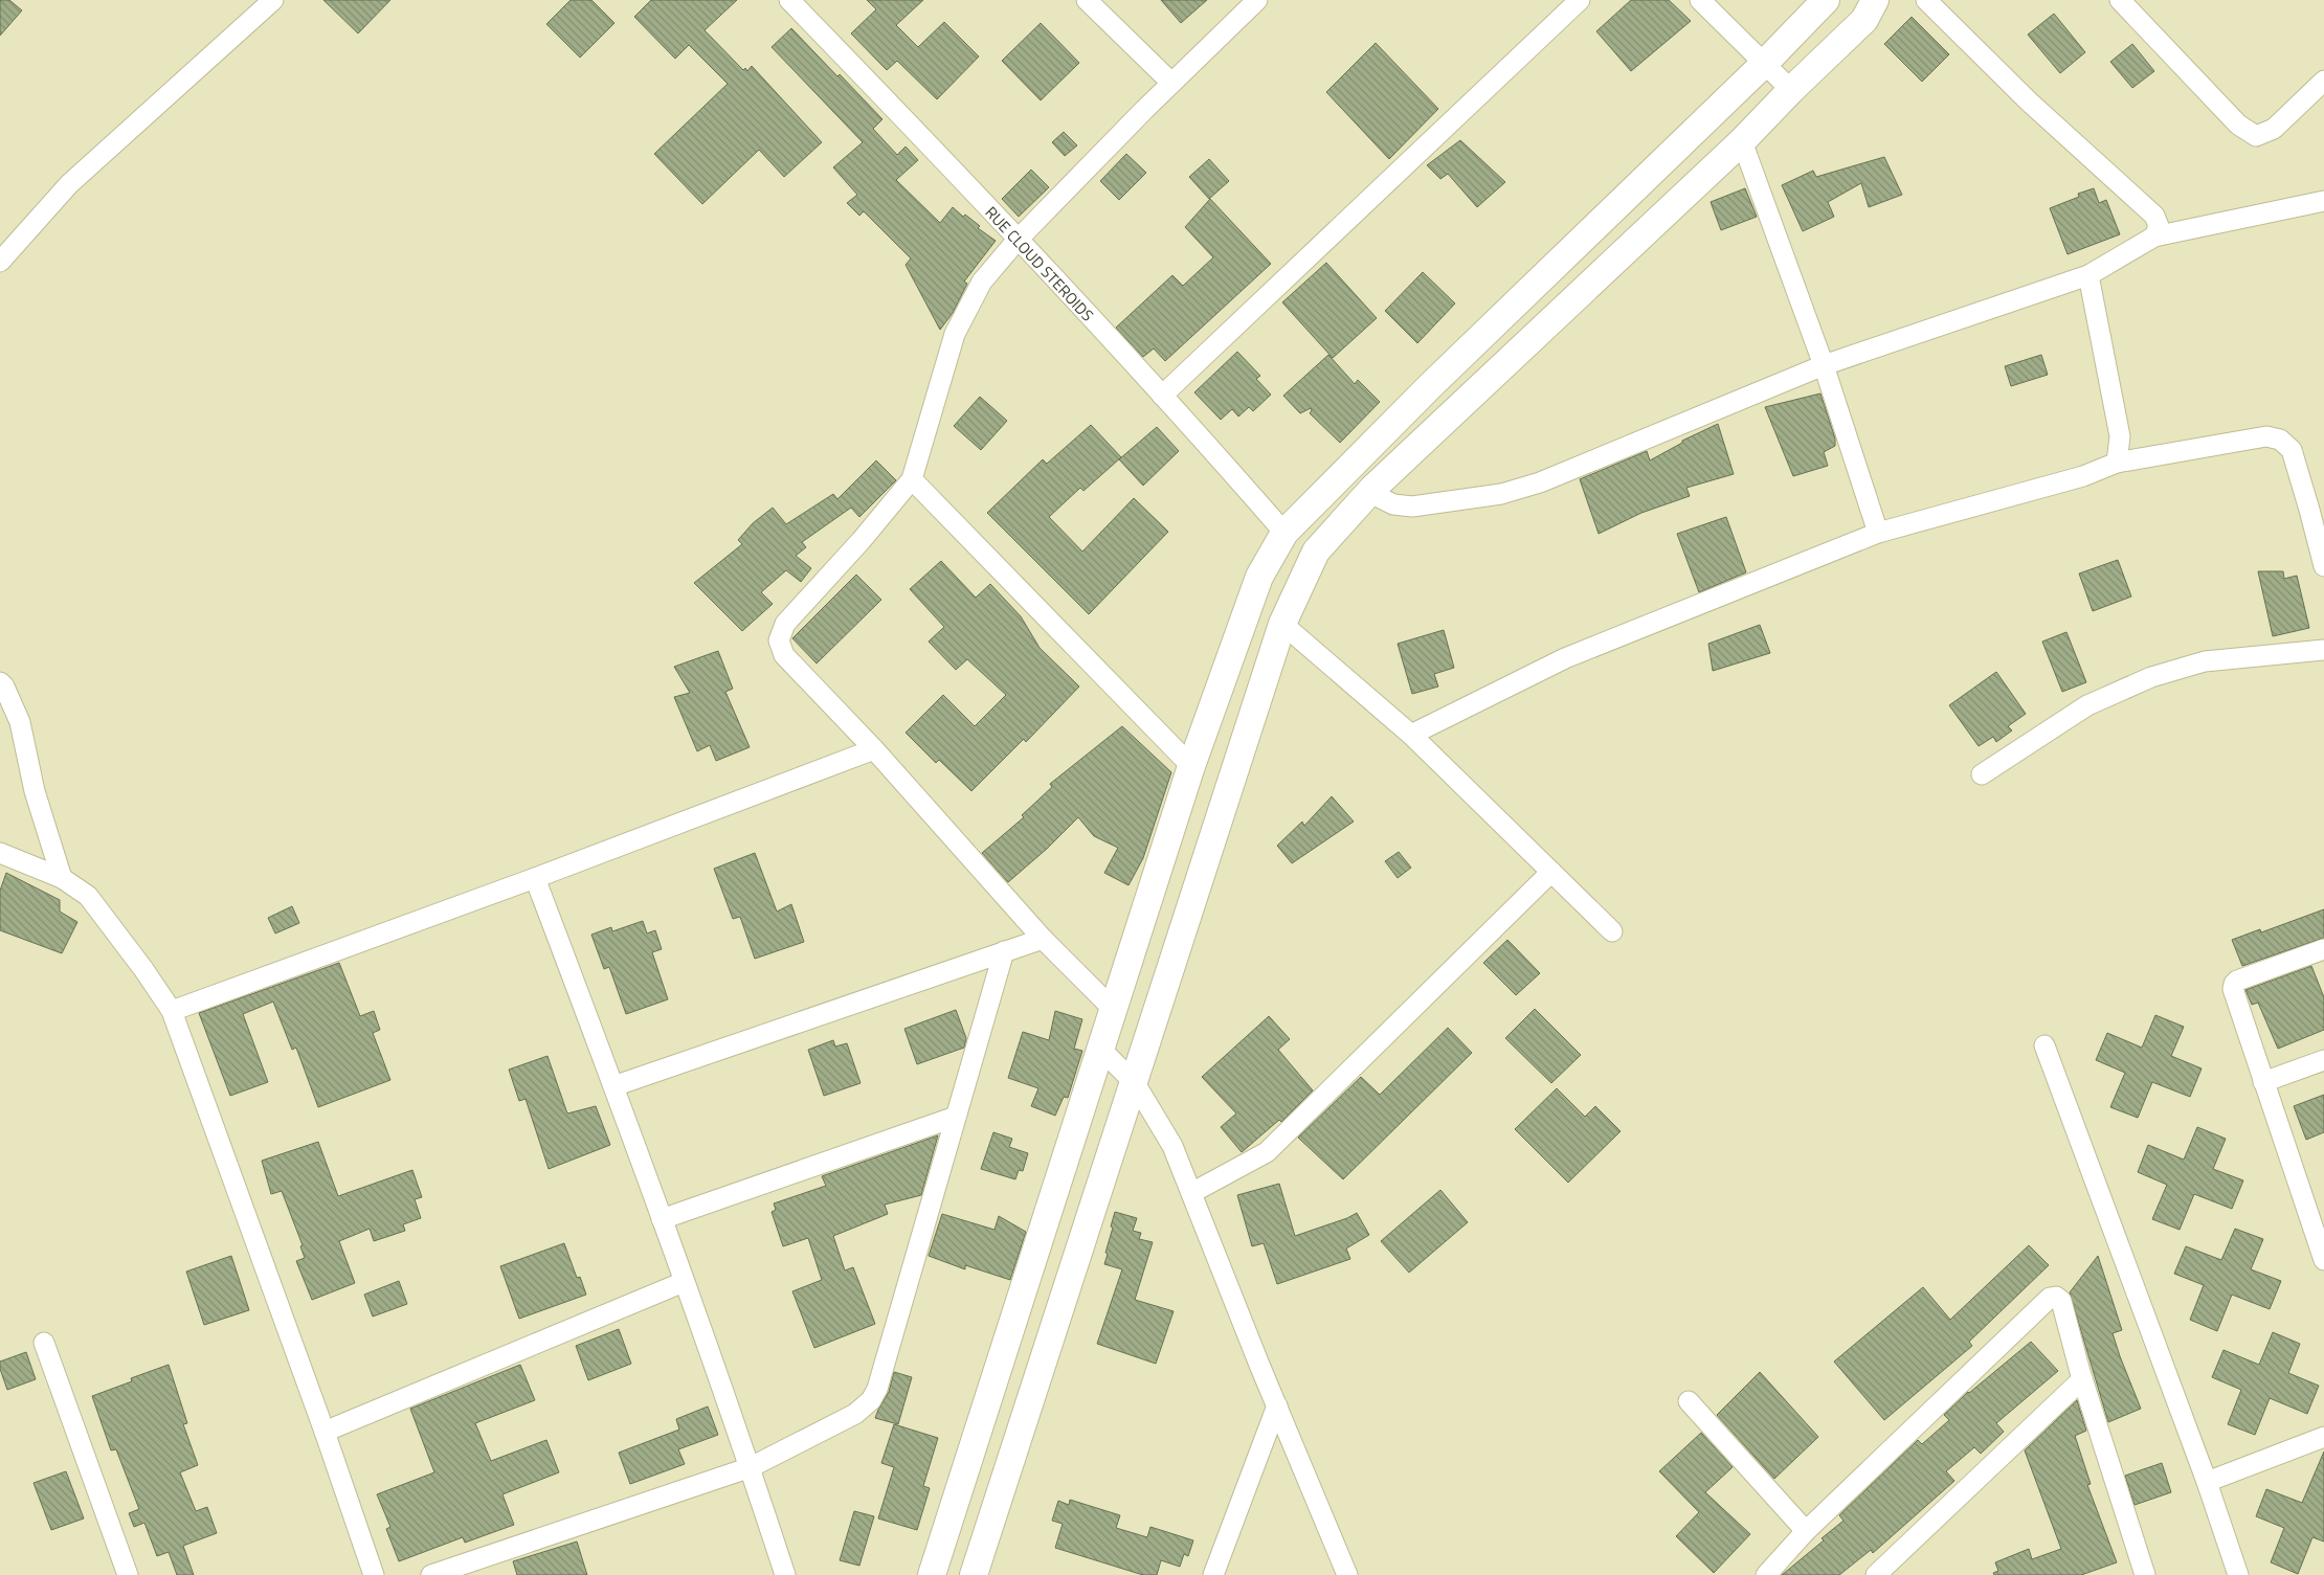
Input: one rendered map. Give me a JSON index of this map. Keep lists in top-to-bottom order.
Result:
{
  "streets": {
    "street": ["RUE CLOUD STEROIDS"]
  }
}
